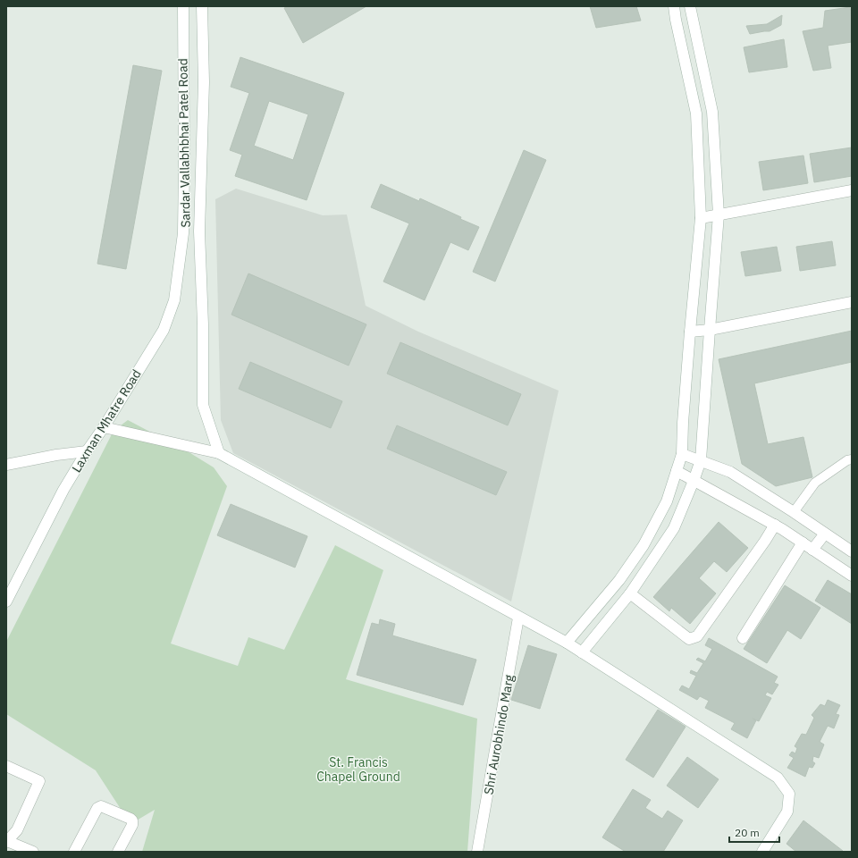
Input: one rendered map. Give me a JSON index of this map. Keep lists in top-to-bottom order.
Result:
{
  "streets": {
    "street": ["Sardar Vallabhbhai Patel Road", "Laxman Mhatre Road", "Shri Aurobhindo Marg"]
  },
  "crossings": [
    ["Sardar Vallabhbhai Patel Road", "Laxman Mhatre Road"]
  ],
  "parks": ["St. Francis Chapel Ground"],
  "scale_bar": "20 m"
}
